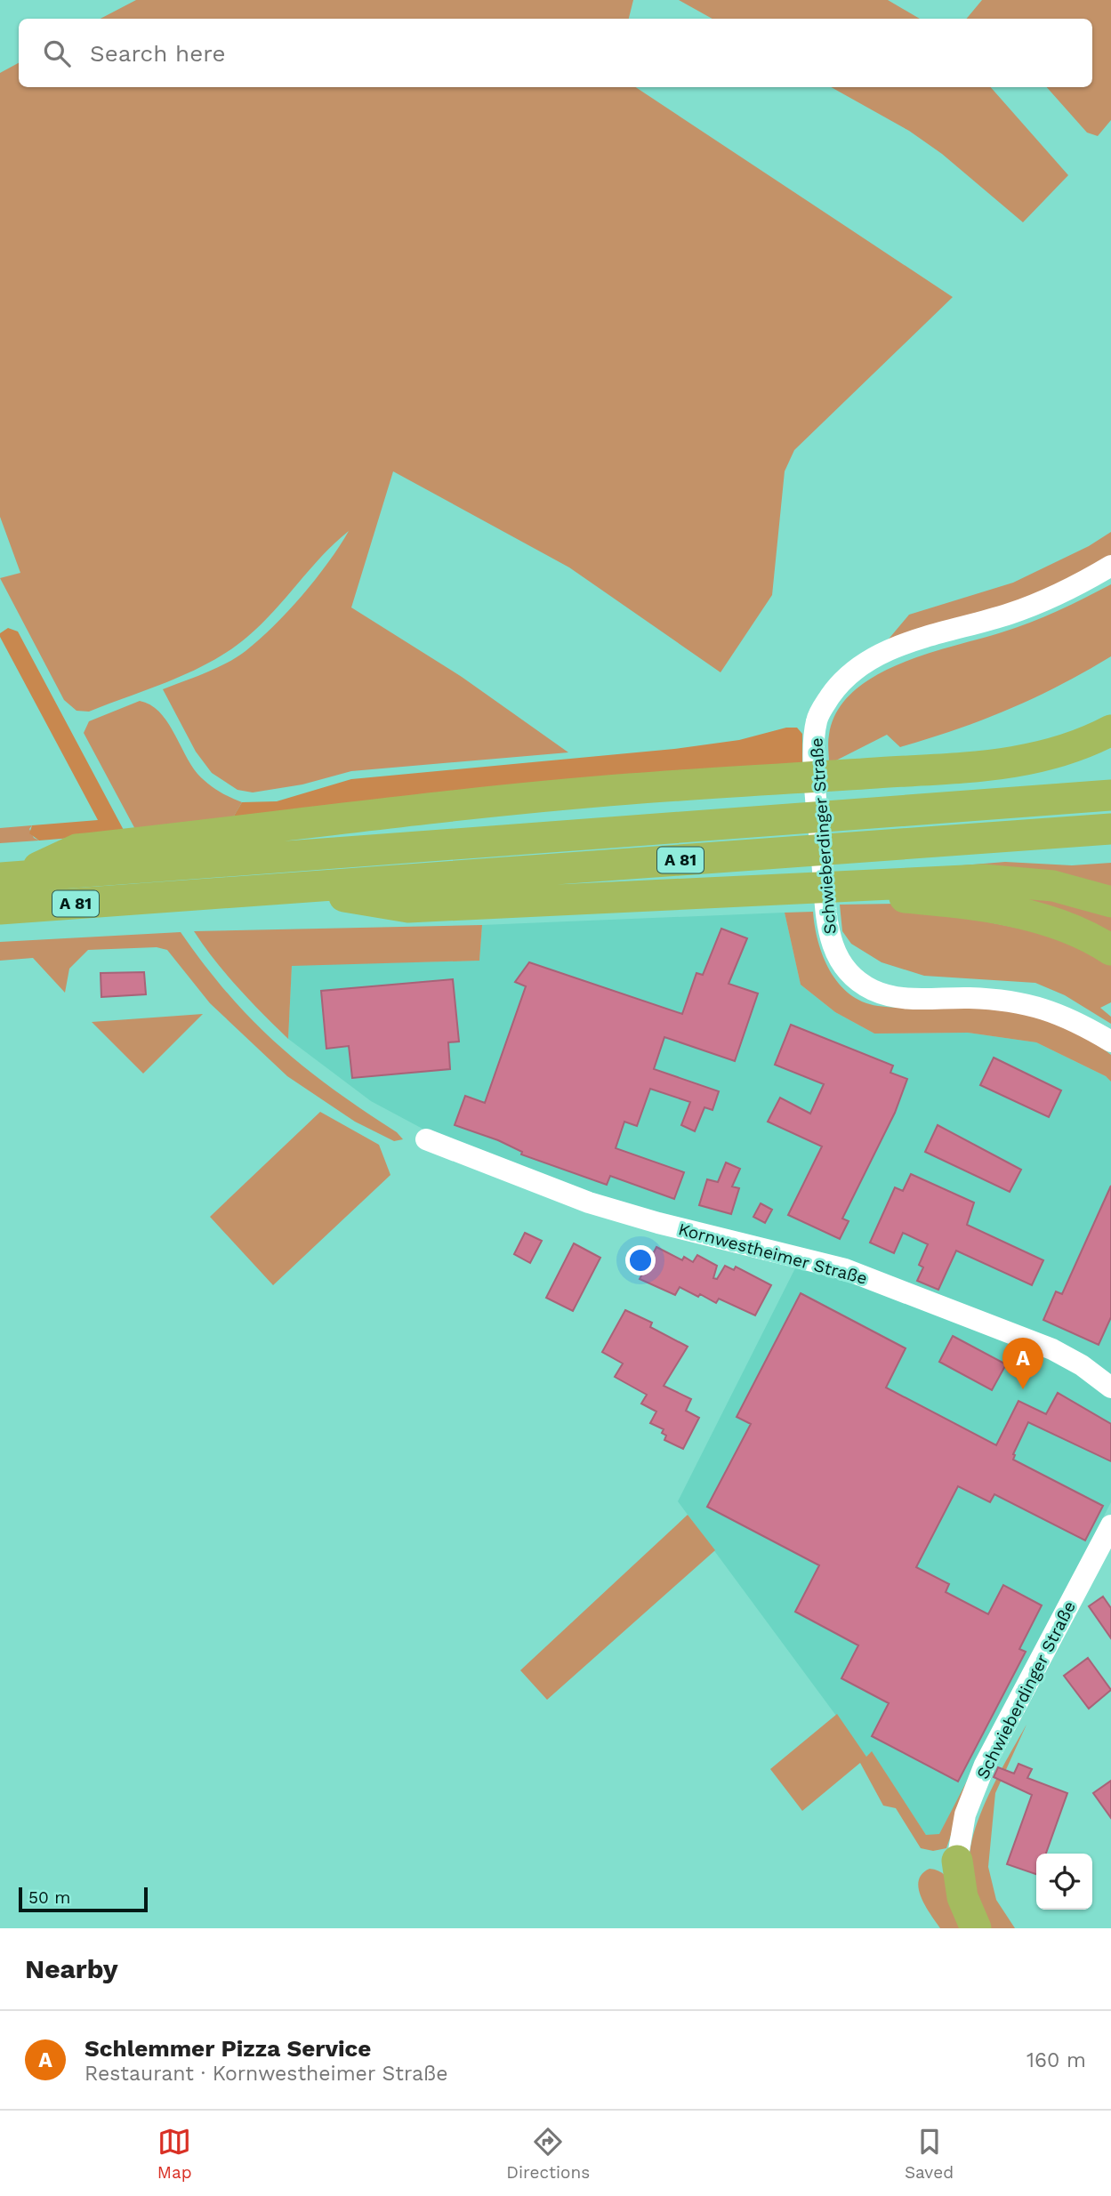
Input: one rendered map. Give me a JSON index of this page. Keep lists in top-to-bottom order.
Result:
{
  "streets": {
    "highway": ["A 81"],
    "street": ["Schwieberdinger Straße", "Kornwestheimer Straße"]
  },
  "scale_bar": "50 m",
  "page": {
    "search": "Search here",
    "pins": "A",
    "scale": "50 m",
    "heading": "Nearby",
    "list": [
      {
        "mark": "A",
        "name": "Schlemmer Pizza Service",
        "note": "Restaurant · Kornwestheimer Straße",
        "value": "160 m"
      }
    ],
    "nav": ["Map", "Directions", "Saved"]
  }
}
